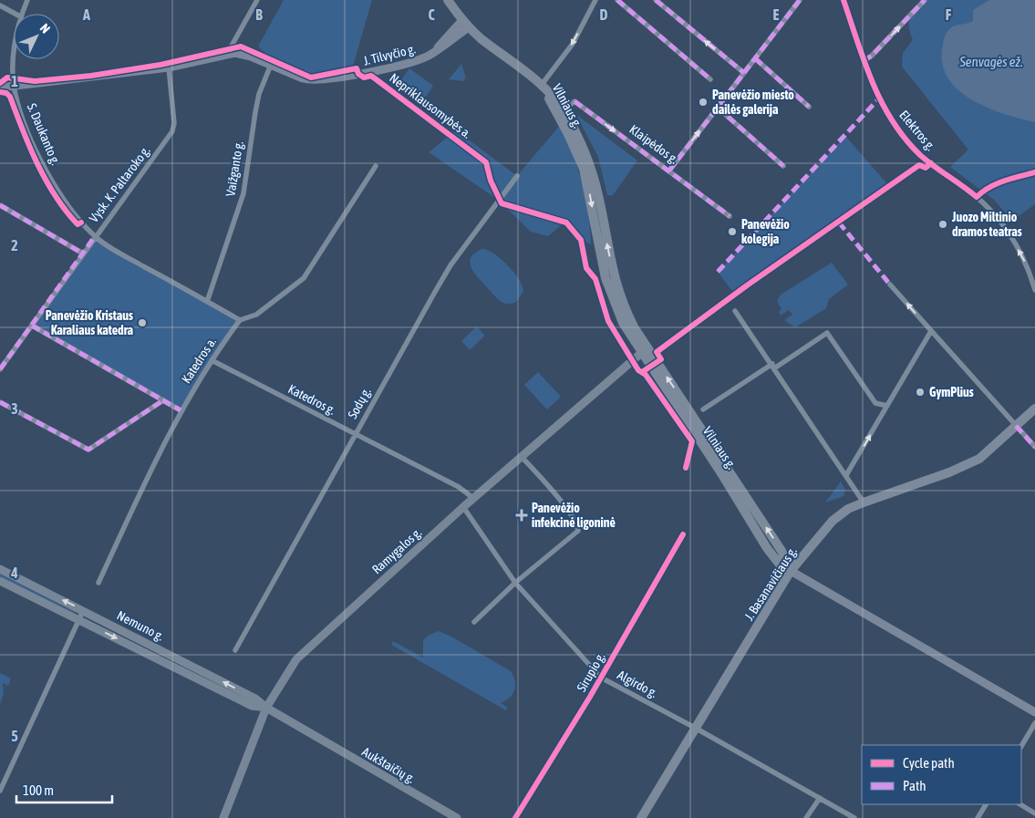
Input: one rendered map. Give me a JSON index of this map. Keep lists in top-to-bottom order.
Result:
{
  "streets": {
    "highway": ["Vilniaus g.", "J. Basanavičiaus g."],
    "main road": [
      "J. Tilvyčio g.",
      "Ramygalos g.",
      "Nemuno g.",
      "Aukštaičių g."
    ],
    "street": [
      "Elektros g.",
      "S. Daukanto g.",
      "Klaipėdos g.",
      "Vaižganto g.",
      "Vysk. K. Paltaroko g.",
      "Katedros a.",
      "Katedros g.",
      "Sodų g.",
      "Sirupio g.",
      "Algirdo g."
    ],
    "cycle path": ["Nepriklausomybės a."]
  },
  "crossings": [
    ["J. Tilvyčio g.", "S. Daukanto g."],
    ["J. Tilvyčio g.", "Vaižganto g."],
    ["J. Tilvyčio g.", "Vysk. K. Paltaroko g."],
    ["Vilniaus g.", "Klaipėdos g."],
    ["Vilniaus g.", "Ramygalos g."],
    ["Vilniaus g.", "J. Basanavičiaus g."],
    ["S. Daukanto g.", "Vysk. K. Paltaroko g."],
    ["Katedros a.", "Katedros g."],
    ["Katedros g.", "Sodų g."],
    ["Katedros g.", "Ramygalos g."],
    ["Ramygalos g.", "Nemuno g."],
    ["Ramygalos g.", "Algirdo g."],
    ["J. Basanavičiaus g.", "Algirdo g."],
    ["Nemuno g.", "Aukštaičių g."],
    ["Sirupio g.", "Algirdo g."]
  ],
  "one_way": ["Elektros g.", "Klaipėdos g."],
  "water": ["Senvagės ež."],
  "places": {
    "other": [
      "Panevėžio miesto dailės galerija",
      "Juozo Miltinio dramos teatras",
      "Panevėžio kolegija",
      "Panevėžio Kristaus Karaliaus katedra",
      "GymPlius"
    ],
    "health": ["Panevėžio infekcinė ligoninė"]
  },
  "legend": ["Cycle path", "Path"],
  "scale_bar": "100 m",
  "north": "top right",
  "grid": {
    "columns": [
      "A",
      "B",
      "C",
      "D",
      "E",
      "F"
    ],
    "rows": [
      "1",
      "2",
      "3",
      "4",
      "5"
    ]
  }
}
